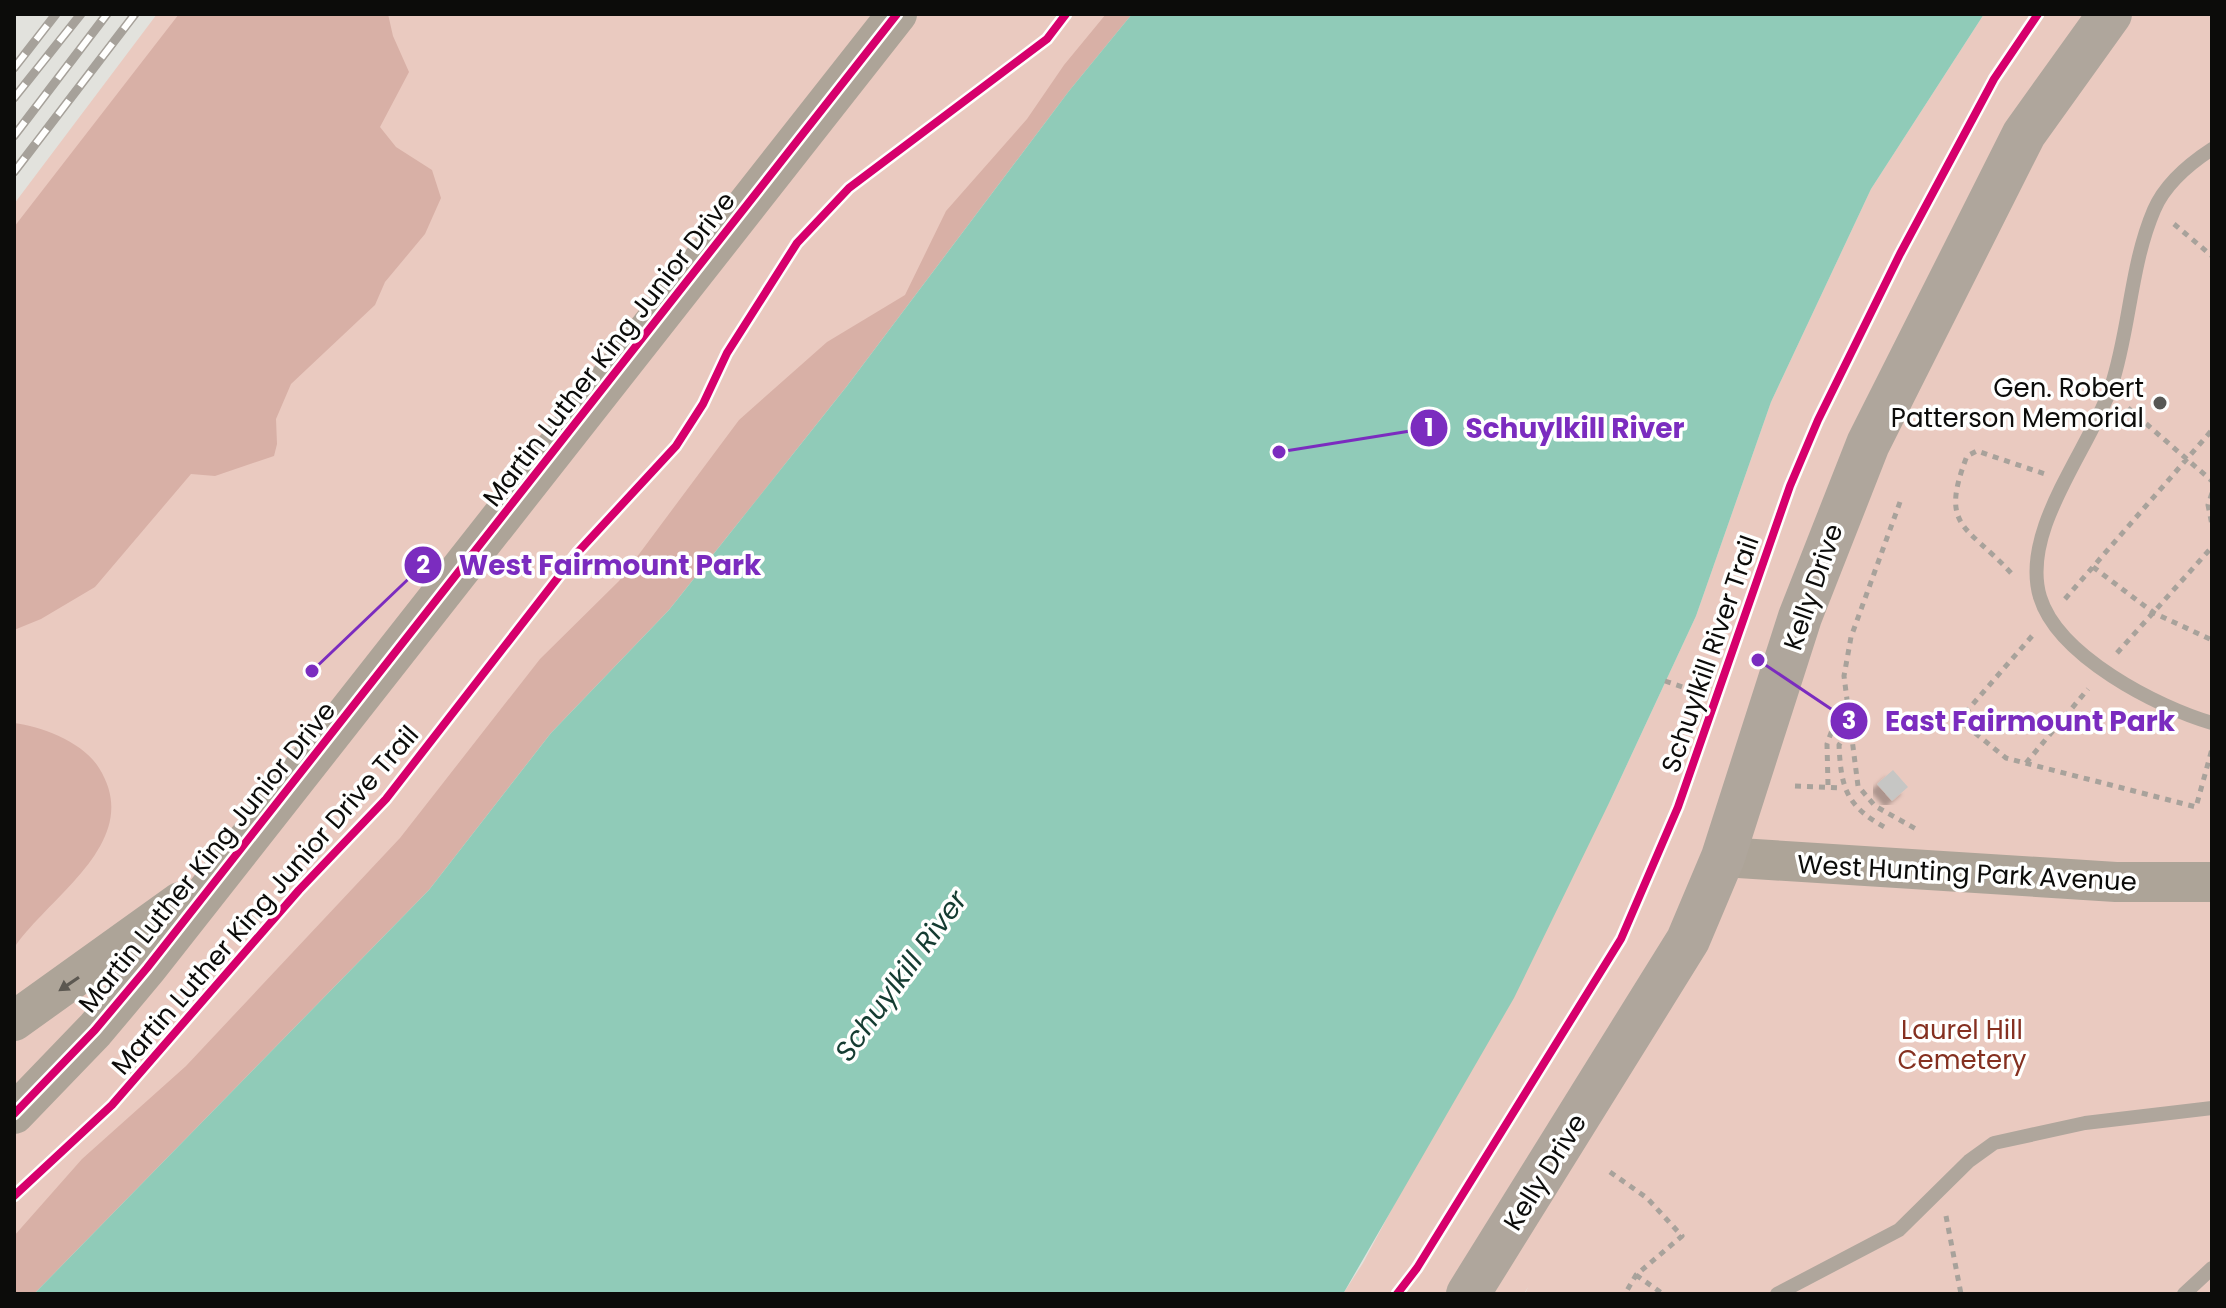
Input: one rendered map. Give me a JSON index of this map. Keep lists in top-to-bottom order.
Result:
{
  "streets": {
    "main road": ["Martin Luther King Junior Drive", "Kelly Drive", "West Hunting Park Avenue"],
    "cycle path": ["Schuylkill River Trail", "Martin Luther King Junior Drive Trail"]
  },
  "crossings": [
    ["Kelly Drive", "West Hunting Park Avenue"]
  ],
  "water": ["Schuylkill River"],
  "parks": ["Laurel Hill Cemetery"],
  "places": [
    "Gen. Robert Patterson Memorial",
    "Schuylkill River",
    "East Fairmount Park",
    "West Fairmount Park"
  ]
}
